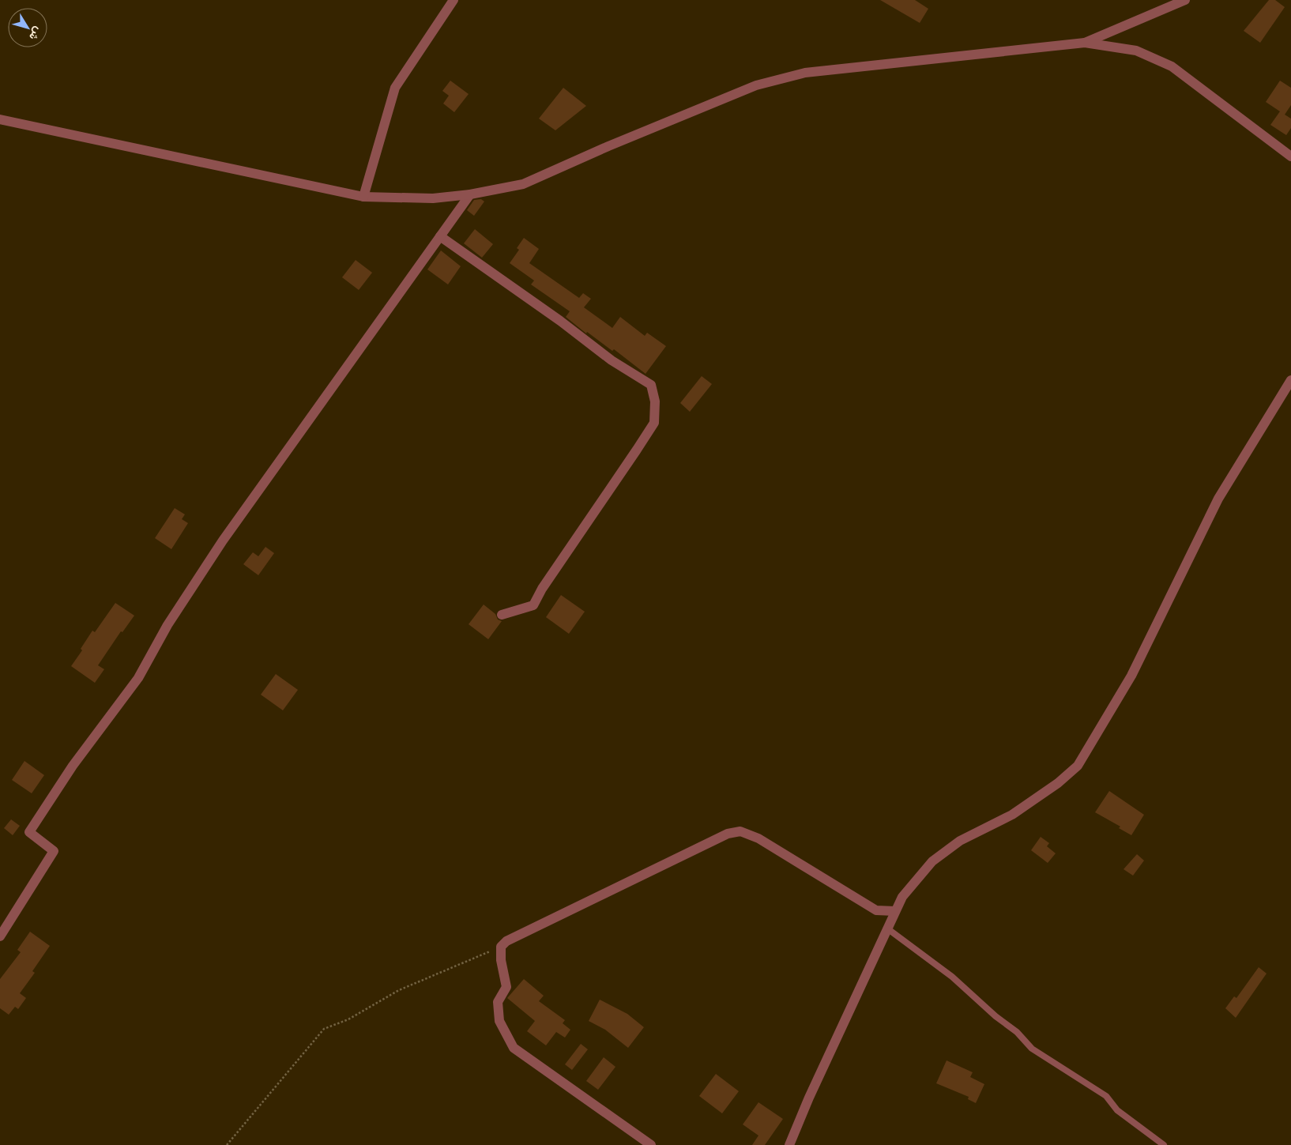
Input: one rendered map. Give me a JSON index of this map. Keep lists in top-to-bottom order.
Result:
{
  "north": "bottom right"
}
